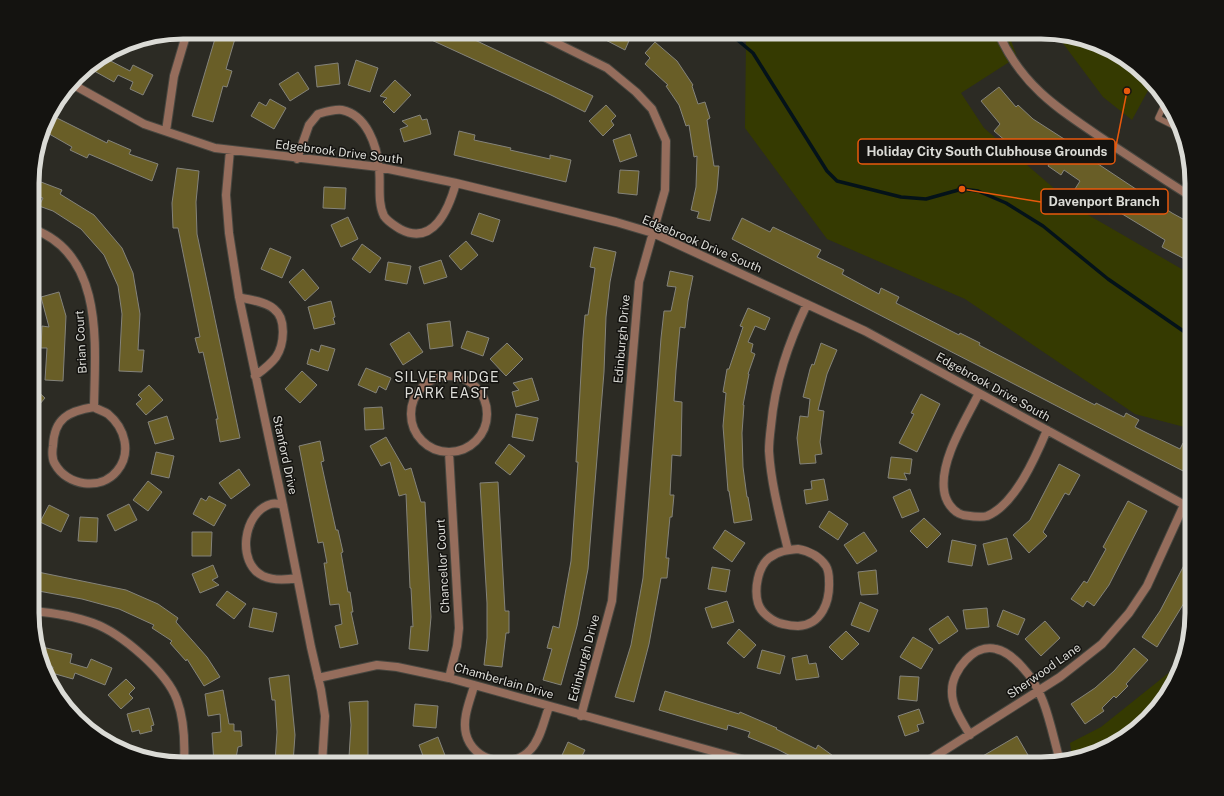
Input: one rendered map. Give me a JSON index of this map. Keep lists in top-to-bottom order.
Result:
{
  "streets": {
    "street": [
      "Edgebrook Drive South",
      "Edinburgh Drive",
      "Brian Court",
      "Stanford Drive",
      "Chancellor Court",
      "Sherwood Lane",
      "Chamberlain Drive"
    ]
  },
  "crossings": [
    ["Edgebrook Drive South", "Edinburgh Drive"],
    ["Edgebrook Drive South", "Stanford Drive"],
    ["Edgebrook Drive South", "Sherwood Lane"],
    ["Edinburgh Drive", "Chamberlain Drive"],
    ["Stanford Drive", "Chamberlain Drive"],
    ["Chancellor Court", "Chamberlain Drive"]
  ],
  "districts": ["SILVER RIDGE PARK EAST"],
  "places": ["Holiday City South Clubhouse Grounds", "Davenport Branch"]
}
